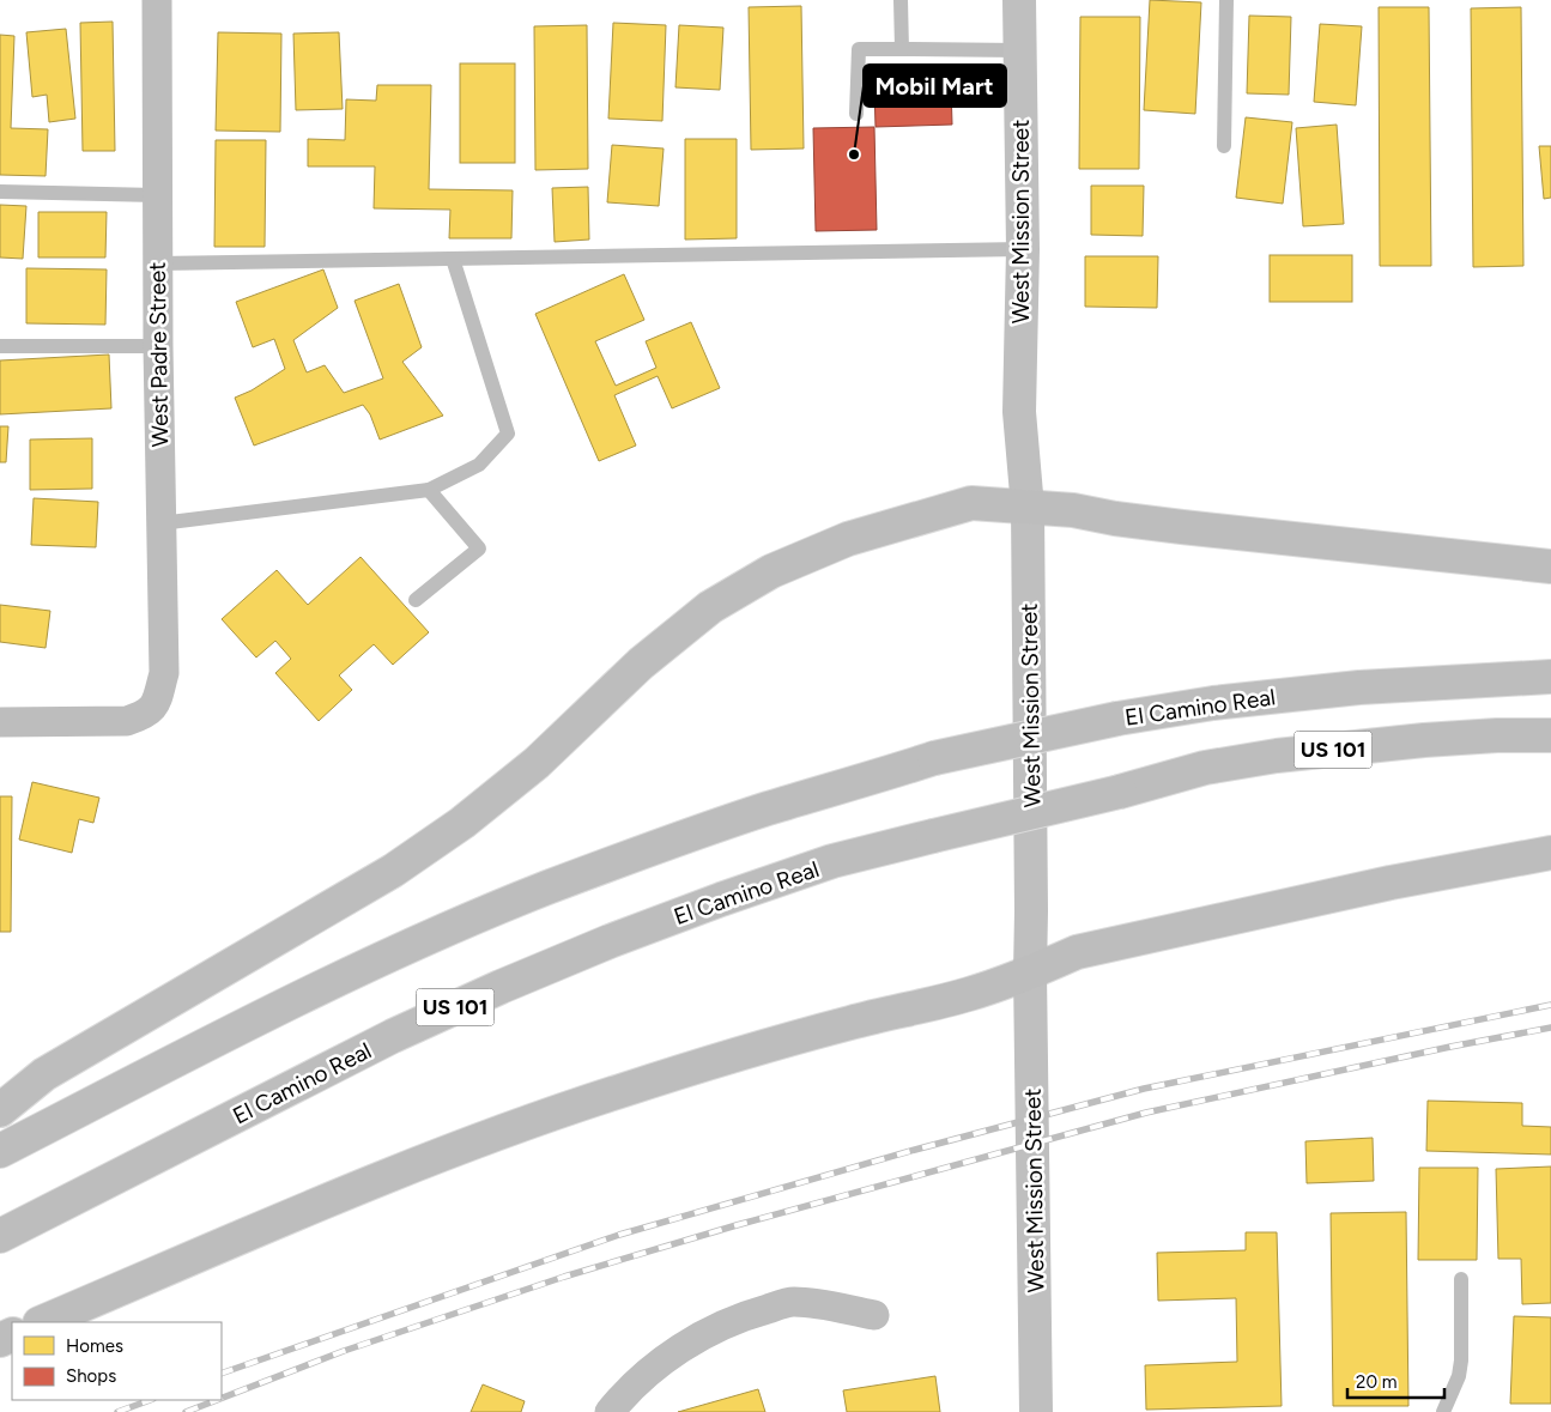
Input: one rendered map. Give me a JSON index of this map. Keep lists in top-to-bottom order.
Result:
{
  "streets": {
    "highway": ["El Camino Real", "US 101"],
    "main road": ["West Mission Street"],
    "street": ["West Padre Street"]
  },
  "places": ["Mobil Mart"],
  "legend": ["Homes", "Shops"],
  "scale_bar": "20 m"
}
